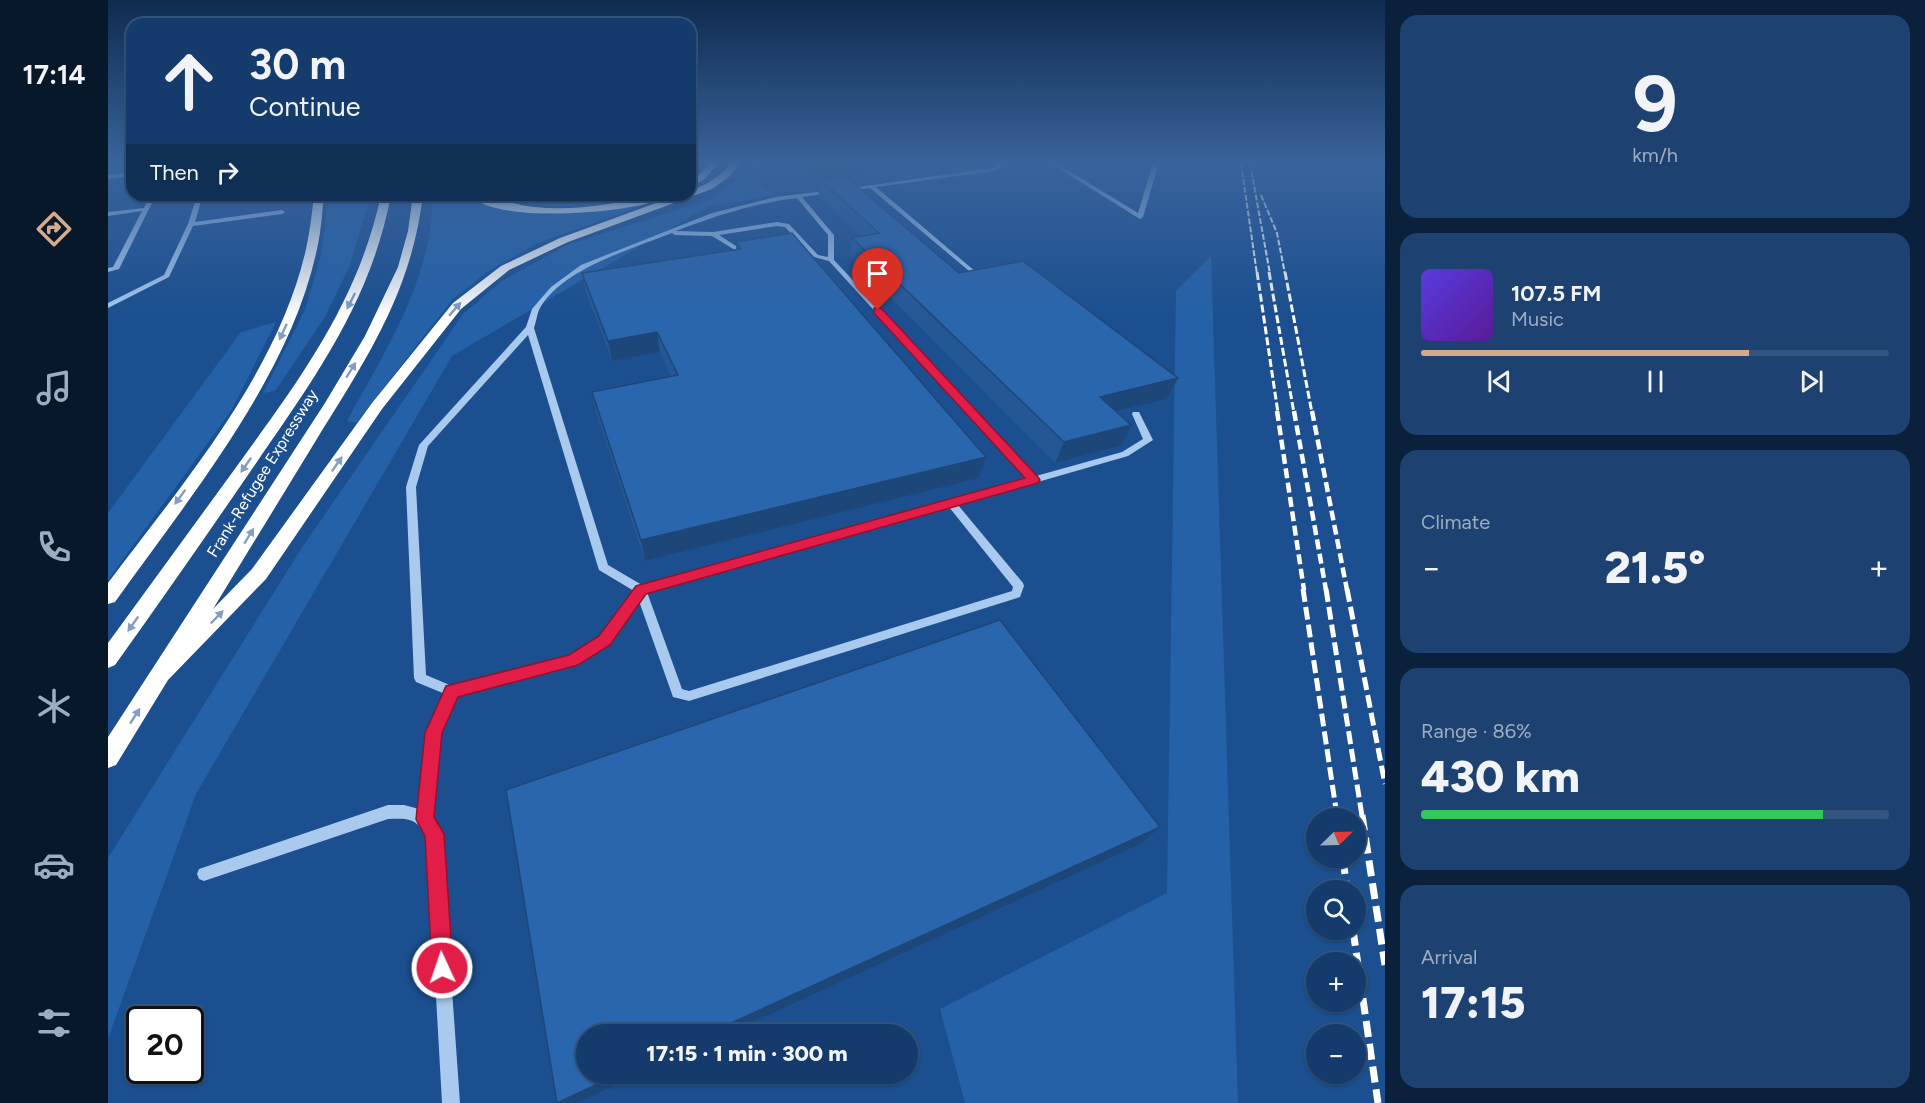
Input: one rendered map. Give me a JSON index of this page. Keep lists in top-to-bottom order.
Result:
{
  "streets": {
    "highway": ["Frank-Refugee Expressway"]
  },
  "north": "top right",
  "page": {
    "tabs": "17:14",
    "tile": [
      ["9", "km/h"],
      "Climate",
      ["Range · 86%", "430 km"],
      ["Arrival", "17:15"]
    ],
    "turn": ["30 m", "Continue"],
    "then": "Then",
    "song": ["107.5 FM", "Music"],
    "heat": ["−", "21.5°", "+"],
    "map_buttons": ["+", "−"],
    "limit": "20",
    "trip": "17:15 · 1 min · 300 m"
  }
}
